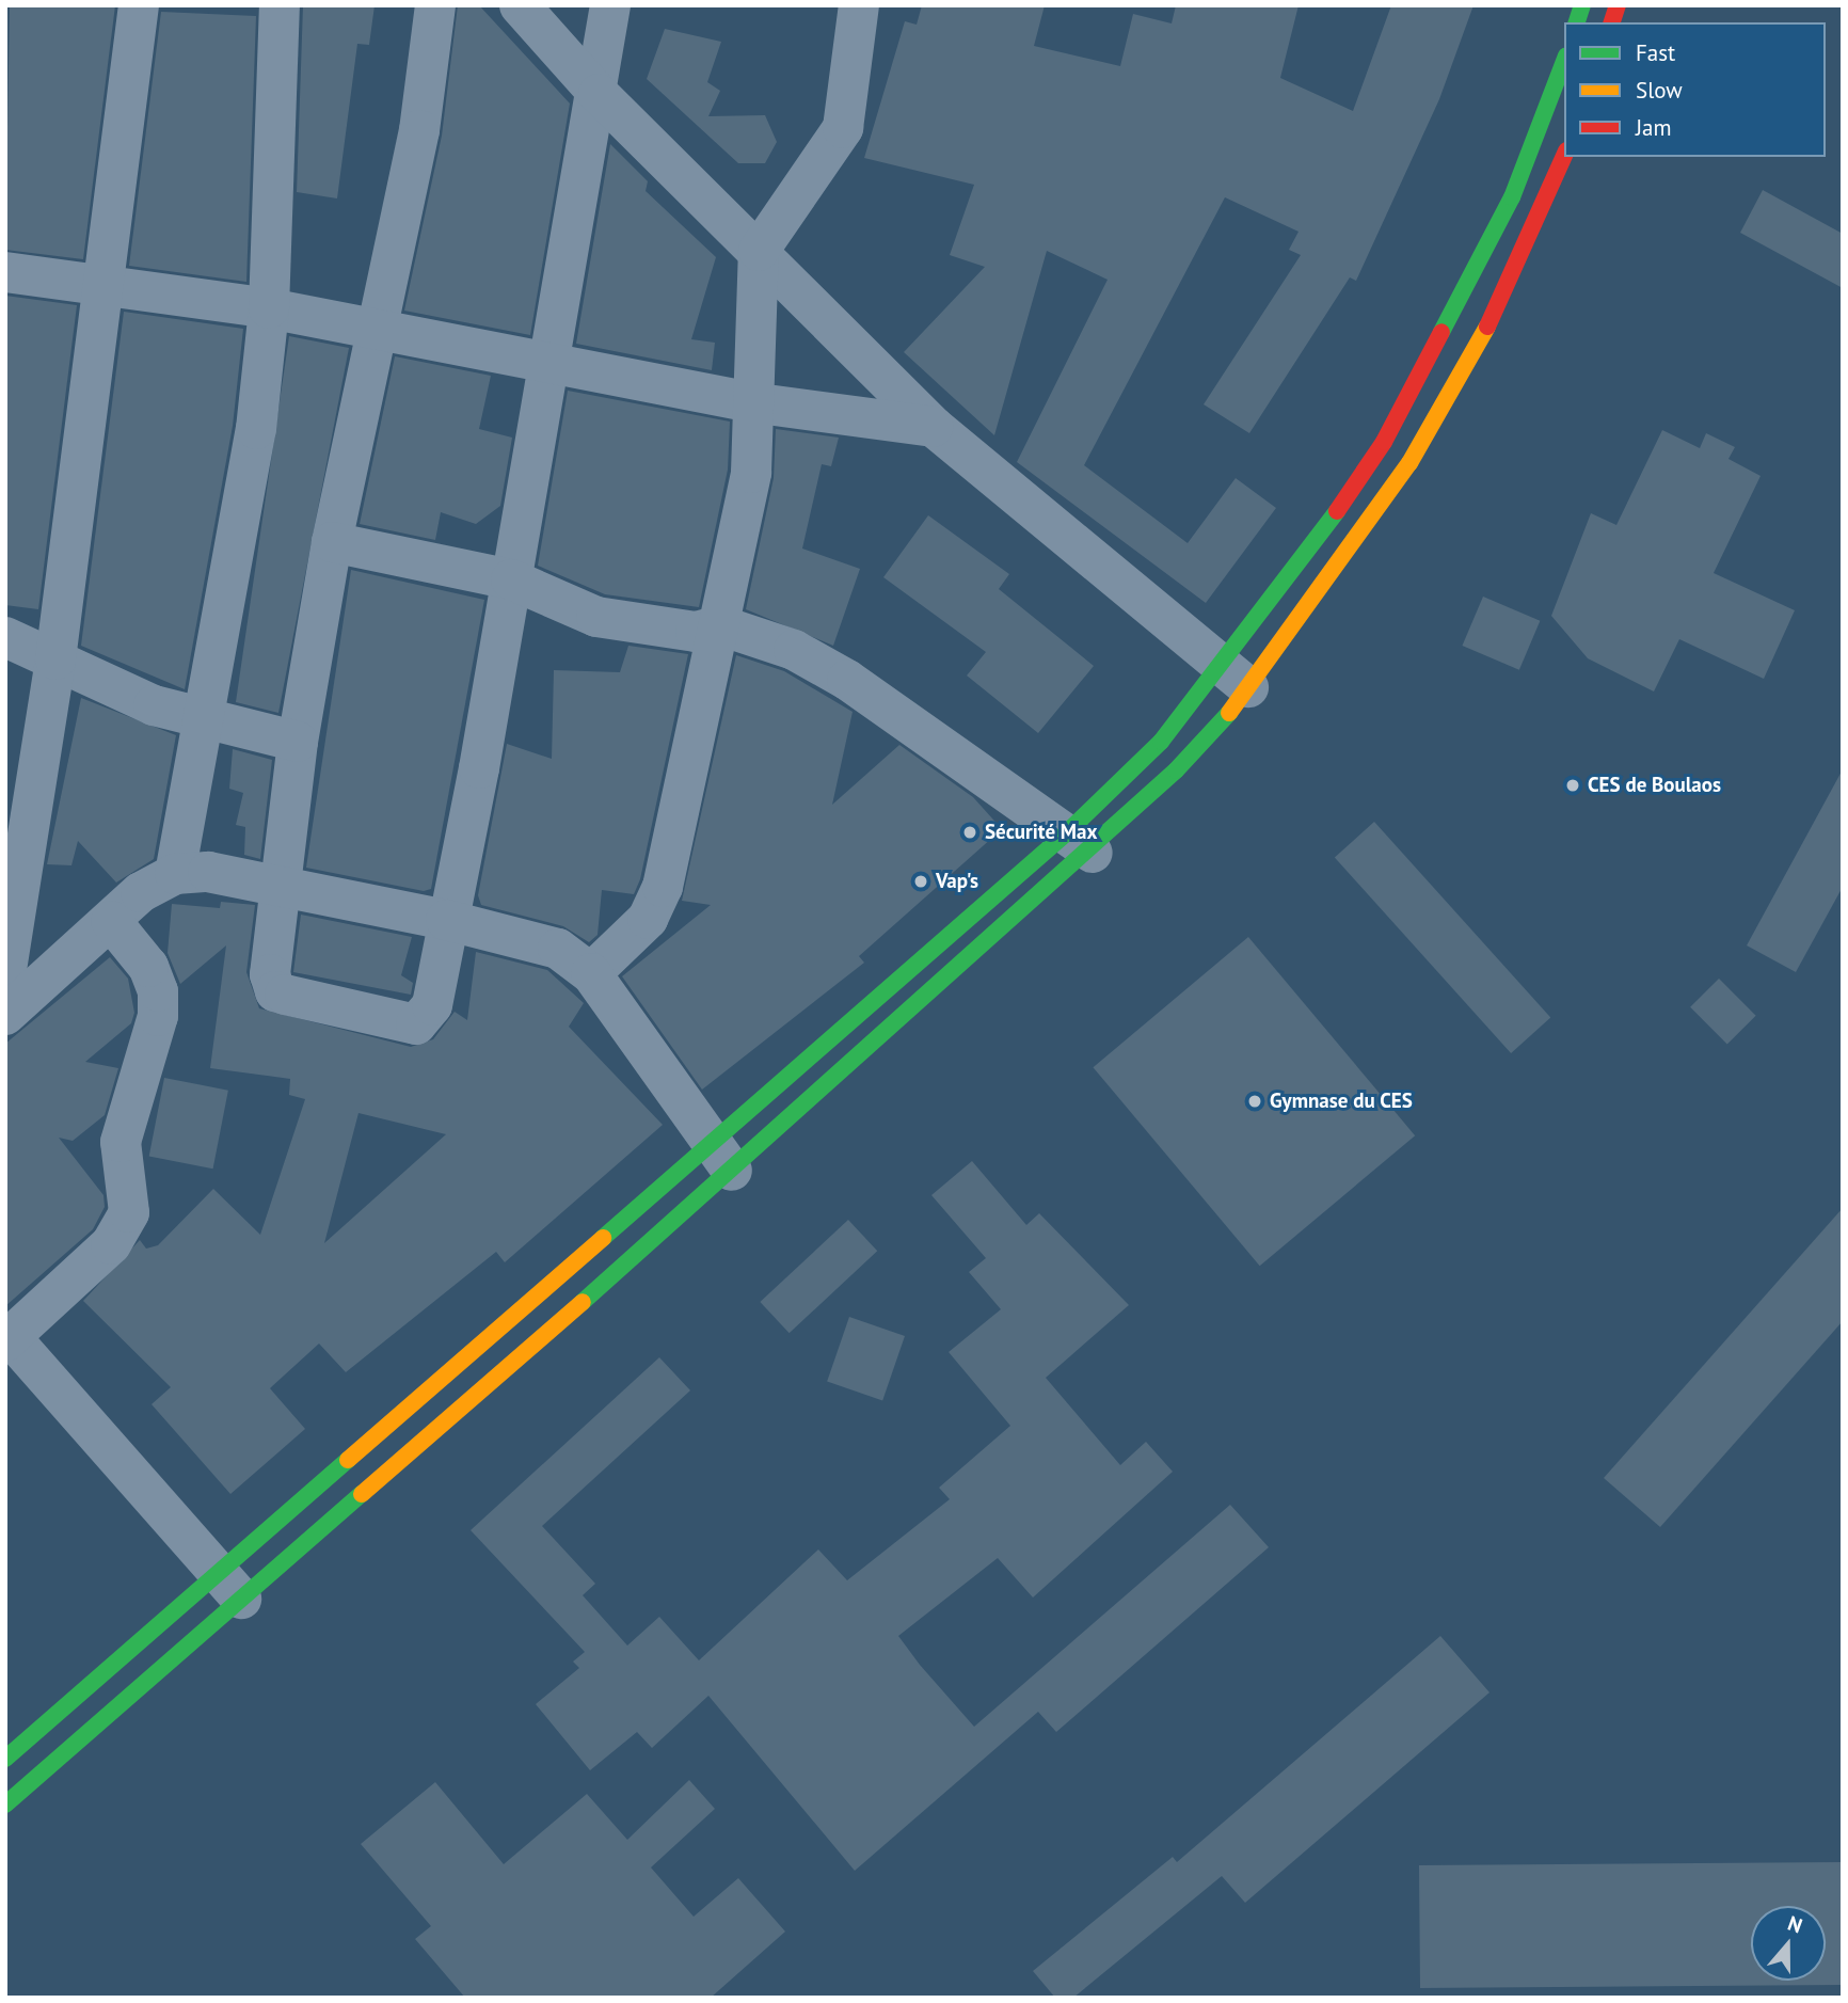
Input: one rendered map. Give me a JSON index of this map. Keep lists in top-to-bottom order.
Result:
{
  "places": [
    "CES de Boulaos",
    "Sécurité Max",
    "Vap's",
    "Gymnase du CES"
  ],
  "legend": ["Fast", "Slow", "Jam"],
  "north": "top"
}
